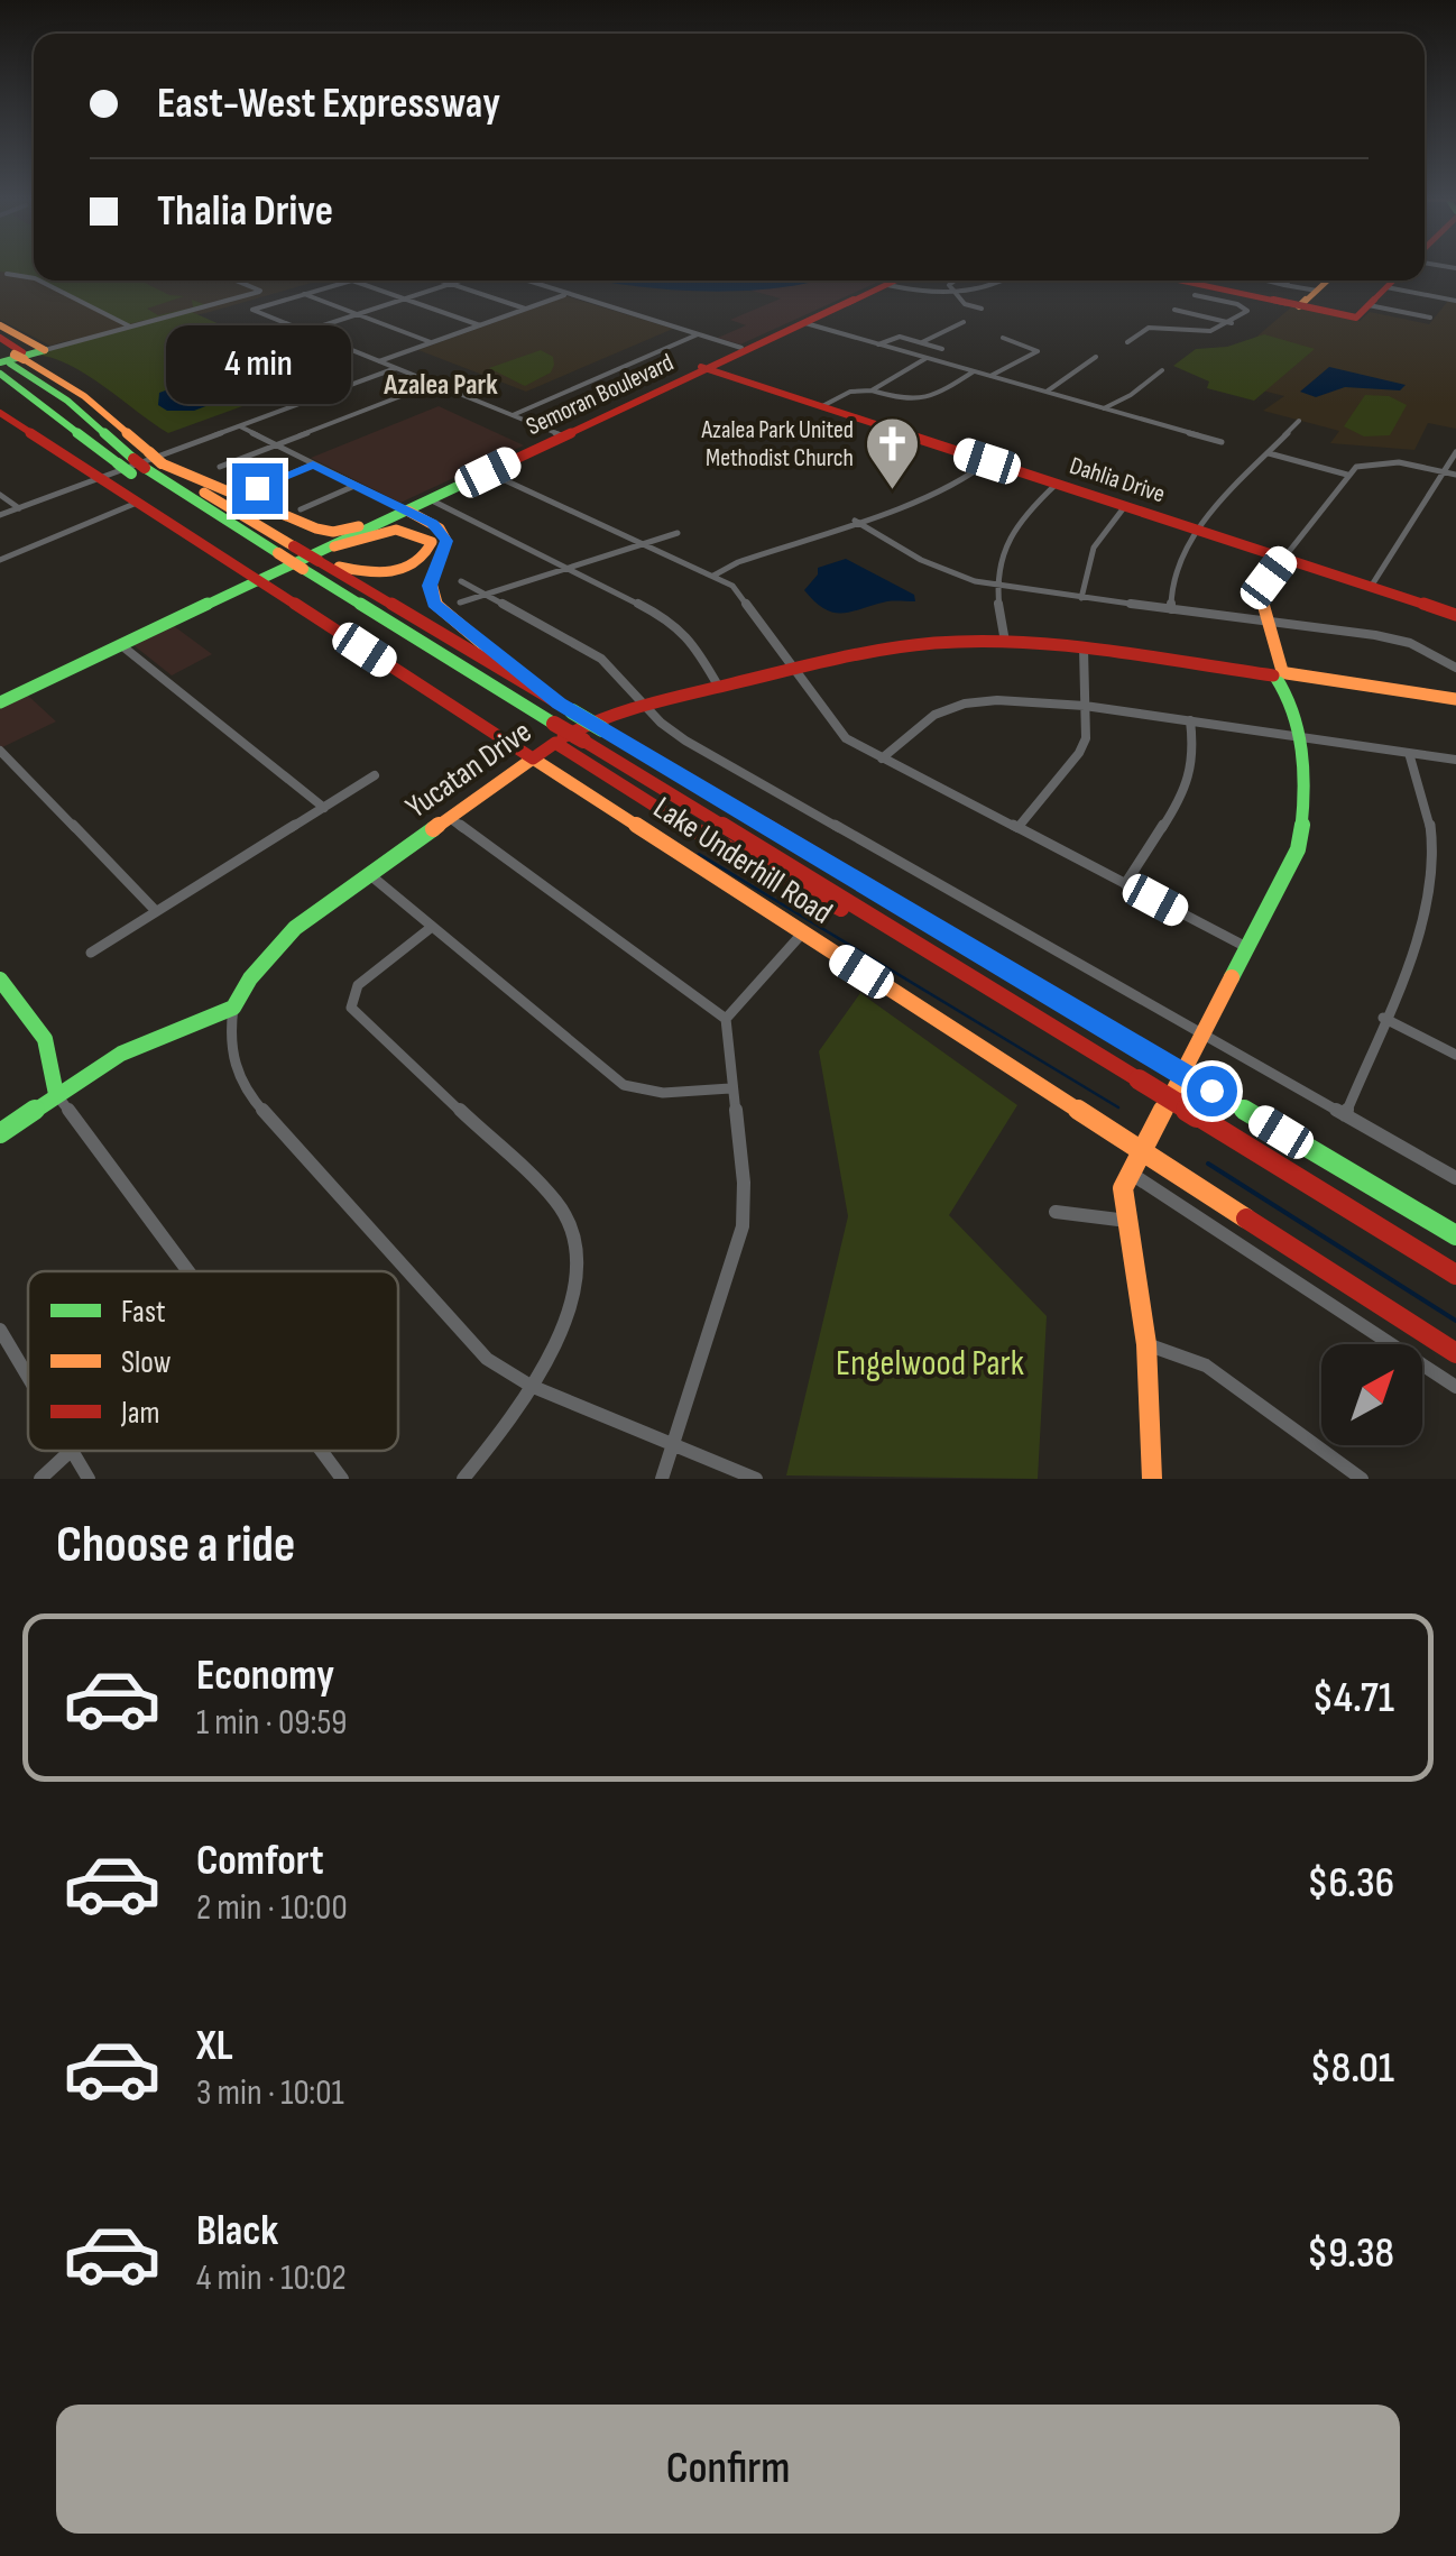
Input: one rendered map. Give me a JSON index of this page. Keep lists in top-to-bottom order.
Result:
{
  "streets": {
    "main road": [
      "Semoran Boulevard",
      "Dahlia Drive",
      "Yucatan Drive",
      "Lake Underhill Road"
    ]
  },
  "crossings": [
    ["Semoran Boulevard", "Dahlia Drive"],
    ["Semoran Boulevard", "Lake Underhill Road"],
    ["Yucatan Drive", "Lake Underhill Road"]
  ],
  "districts": ["Azalea Park"],
  "parks": ["Engelwood Park"],
  "places": {
    "church": ["Azalea Park United Methodist Church"]
  },
  "legend": ["Fast", "Slow", "Jam"],
  "north": "top right",
  "page": {
    "banner": ["East-West Expressway", "Thalia Drive"],
    "bubble": "4 min",
    "heading": "Choose a ride",
    "list": [
      {
        "name": "Economy",
        "note": "1 min · 09:59",
        "value": "$4.71"
      },
      {
        "name": "Comfort",
        "note": "2 min · 10:00",
        "value": "$6.36"
      },
      {
        "name": "XL",
        "note": "3 min · 10:01",
        "value": "$8.01"
      },
      {
        "name": "Black",
        "note": "4 min · 10:02",
        "value": "$9.38"
      }
    ],
    "buttons": "Confirm"
  }
}
